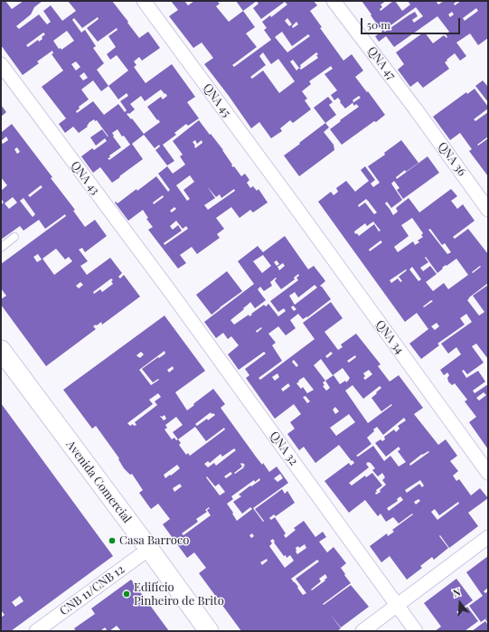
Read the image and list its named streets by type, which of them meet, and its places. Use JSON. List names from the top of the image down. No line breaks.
{"streets":{"main road":["Avenida Comercial"],"street":["QNA 47","QNA 45","QNA 36","QNA 43","QNA 34","QNA 32","CNB 11/CNB 12"]},"crossings":[["QNA 47","QNA 36"],["QNA 45","QNA 34"],["QNA 43","QNA 32"],["Avenida Comercial","CNB 11/CNB 12"]],"places":["Casa Barroco","Edifício Pinheiro de Brito"],"scale_bar":"50 m","north":"top"}
